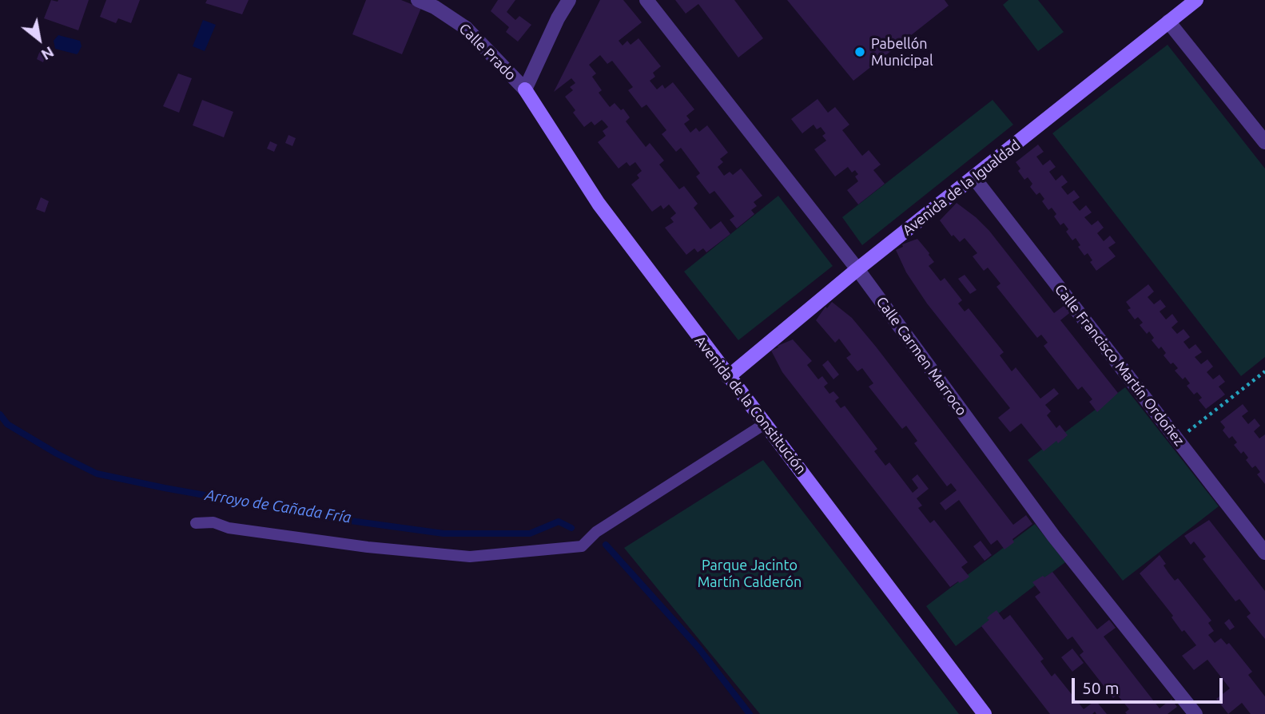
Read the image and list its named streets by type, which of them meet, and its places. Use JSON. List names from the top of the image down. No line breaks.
{"streets":{"street":["Calle Prado","Avenida de la Igualdad","Calle Carmen Marroco","Calle Francisco Martín Ordoñez","Avenida de la Constitución"]},"crossings":[["Calle Prado","Avenida de la Constitución"],["Avenida de la Igualdad","Calle Carmen Marroco"],["Avenida de la Igualdad","Calle Francisco Martín Ordoñez"],["Avenida de la Igualdad","Avenida de la Constitución"]],"water":["Arroyo de Cañada Fría"],"parks":["Parque Jacinto Martín Calderón"],"places":["Pabellón Municipal"],"scale_bar":"50 m","north":"bottom right"}
